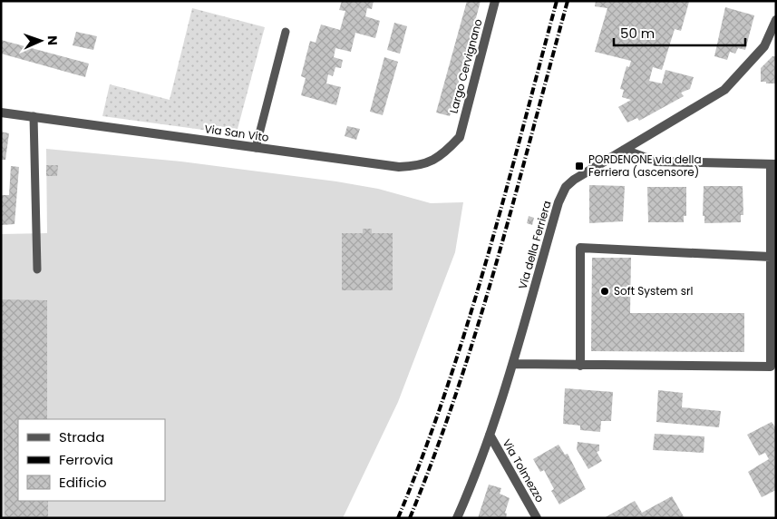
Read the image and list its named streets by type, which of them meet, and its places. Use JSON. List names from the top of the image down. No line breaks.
{"streets":{"street":["Largo Cervignano","Via San Vito","Via della Ferriera","Via Tolmezzo"]},"crossings":[["Largo Cervignano","Via San Vito"],["Via della Ferriera","Via Tolmezzo"]],"places":{"transit":["PORDENONE via della Ferriera (ascensore)"],"other":["Soft System srl"]},"legend":["Strada","Ferrovia","Edificio"],"scale_bar":"50 m","north":"right"}
